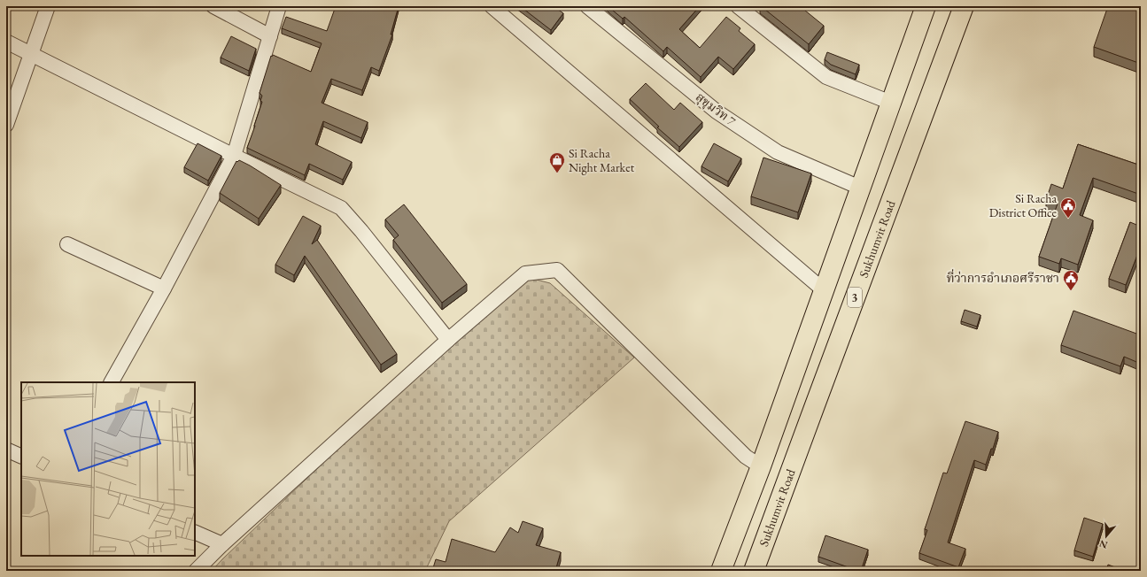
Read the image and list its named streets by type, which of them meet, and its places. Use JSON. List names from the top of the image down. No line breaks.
{"streets":{"highway":["Sukhumvit Road","3"],"street":["สุขุมวิท 7"]},"places":{"shop":["Si Racha Night Market"],"public building":["Si Racha District Office","ที่ว่าการอำเภอศรีราชา"]},"north":"bottom"}
